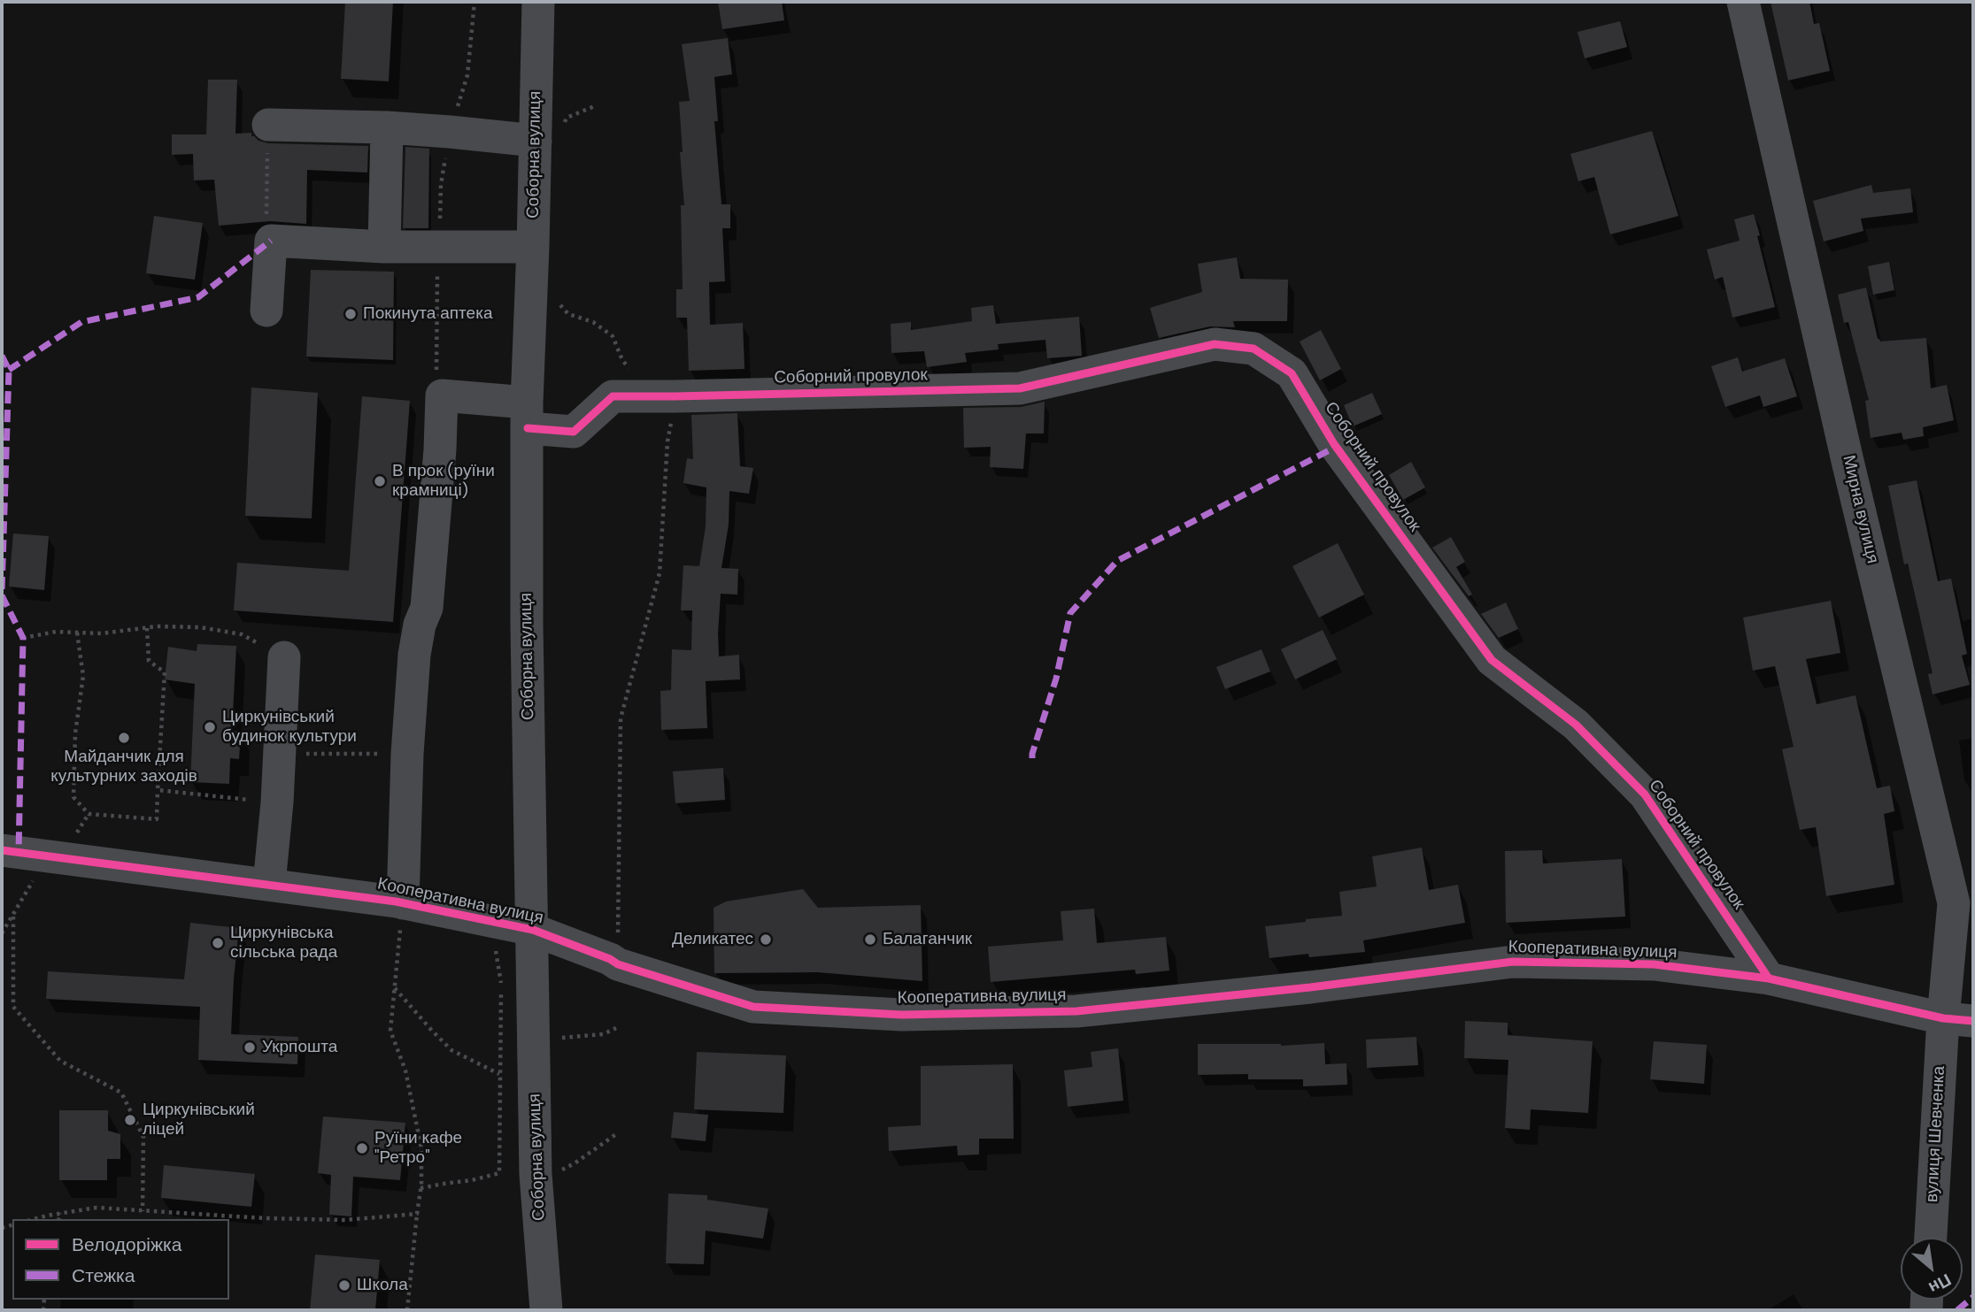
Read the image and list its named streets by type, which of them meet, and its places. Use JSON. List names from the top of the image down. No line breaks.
{"streets":{"street":["Соборна вулиця","Соборний провулок","Мирна вулиця","Кооперативна вулиця","вулиця Шевченка"]},"crossings":[["Соборна вулиця","Соборний провулок"],["Соборна вулиця","Кооперативна вулиця"],["Соборний провулок","Кооперативна вулиця"],["Мирна вулиця","Кооперативна вулиця"],["Мирна вулиця","вулиця Шевченка"],["Кооперативна вулиця","вулиця Шевченка"]],"places":["Покинута аптека","В прок (руїни крамниці)","Циркунівський будинок культури","Майданчик для культурних заходів","Деликатес","Балаганчик","Циркунівська сільська рада","Укрпошта","Циркунівський ліцей","Руїни кафе \"Ретро\"","Школа"],"legend":["Велодоріжка","Стежка"],"north":"bottom right"}
